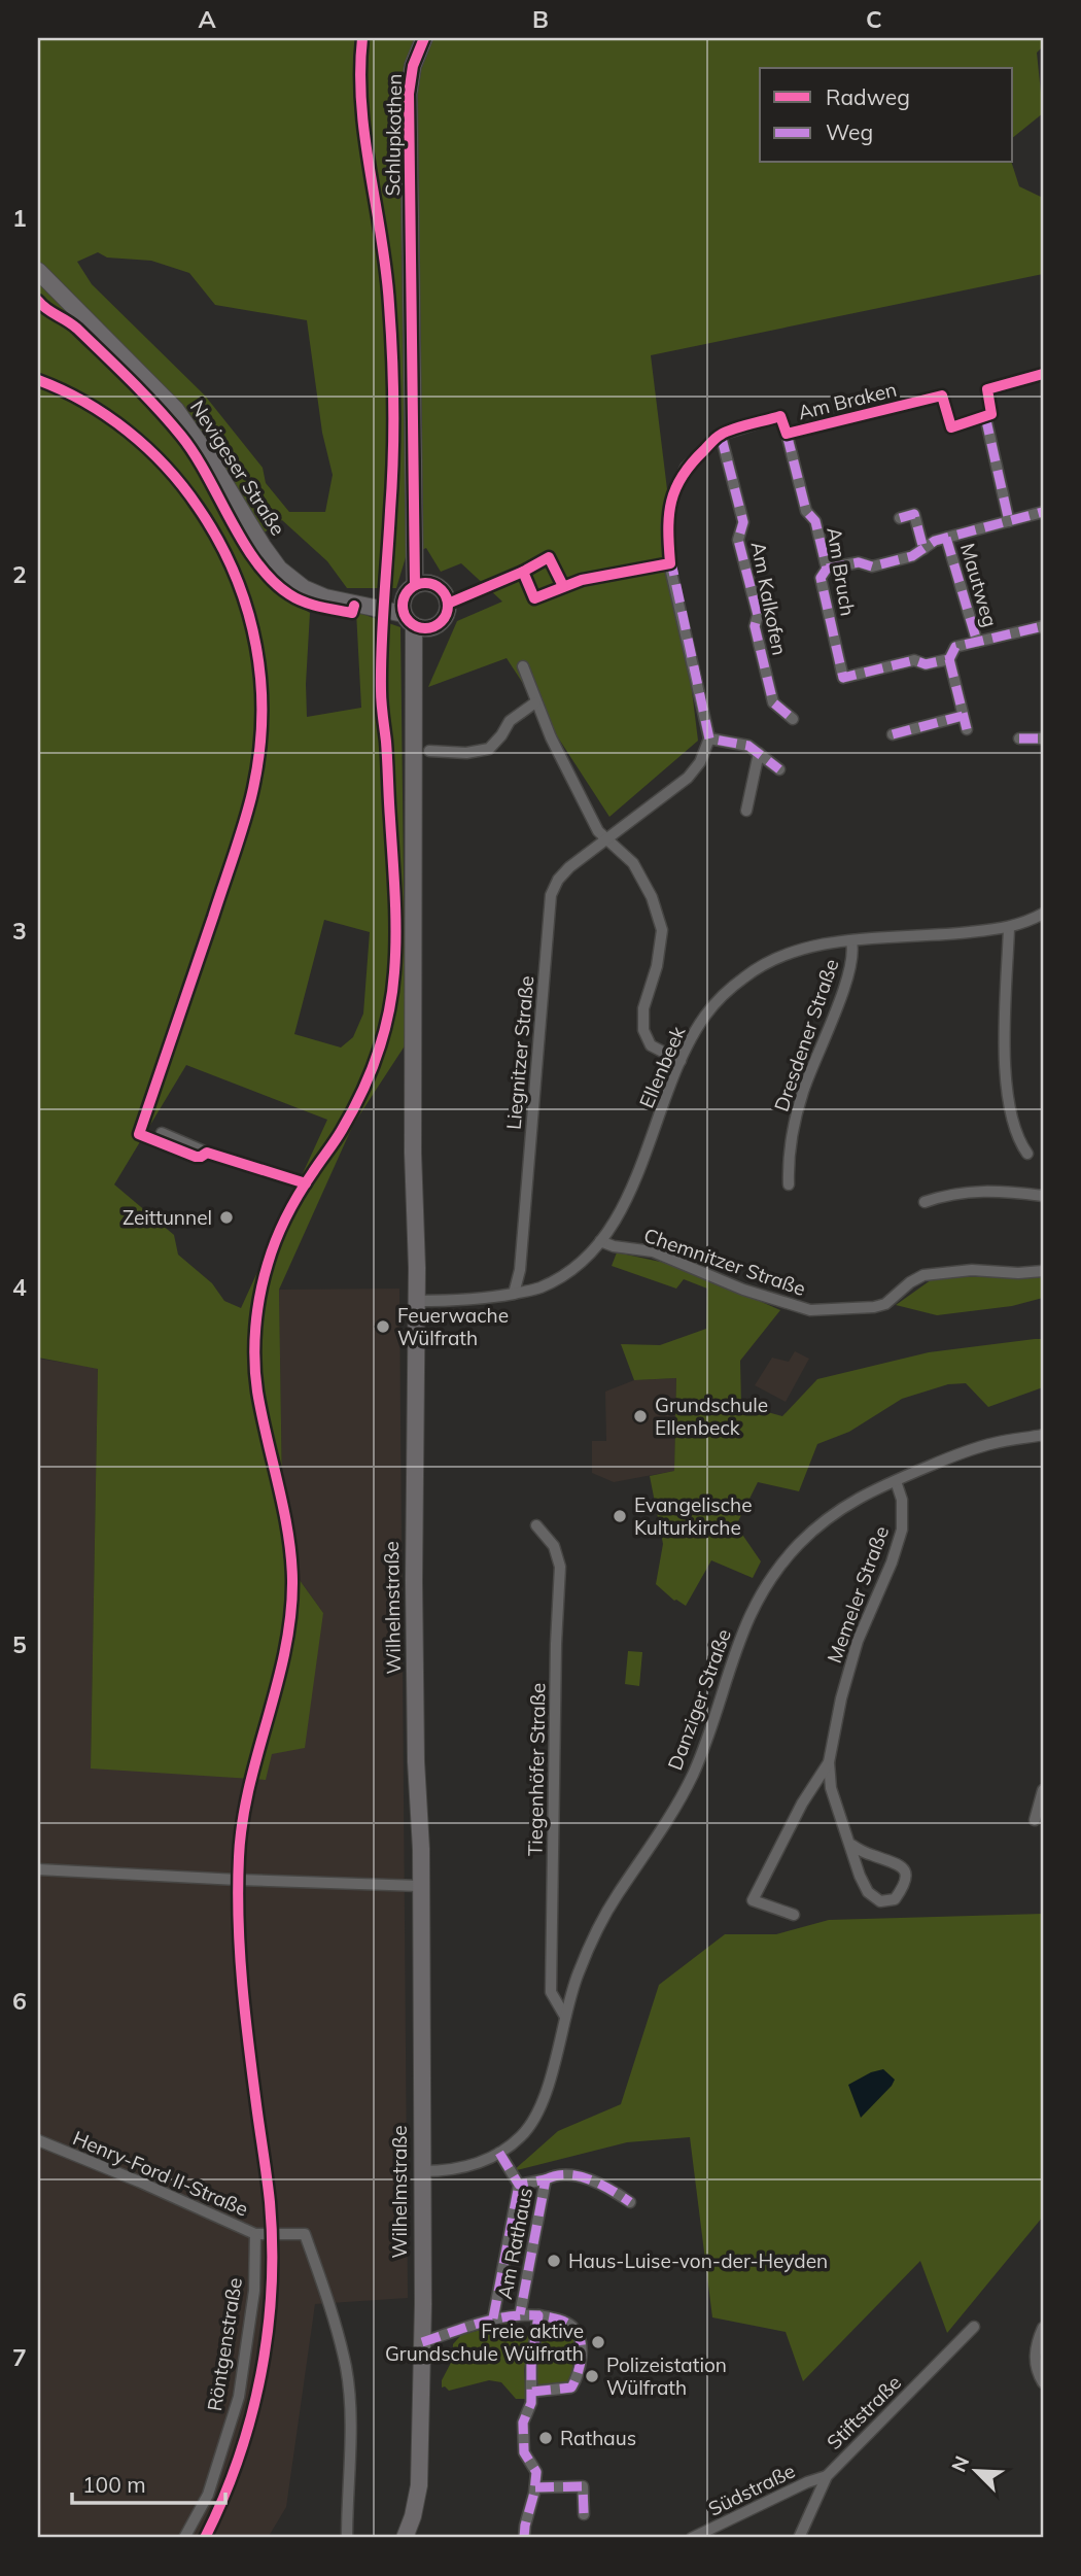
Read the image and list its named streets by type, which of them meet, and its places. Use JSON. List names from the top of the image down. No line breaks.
{"streets":{"main road":["Schlupkothen","Nevigeser Straße","Wilhelmstraße"],"street":["Am Braken","Am Bruch","Mautweg","Am Kalkofen","Dresdener Straße","Liegnitzer Straße","Ellenbeek","Chemnitzer Straße","Memeler Straße","Danziger Straße","Tiegenhöfer Straße","Henry-Ford II-Straße","Am Rathaus","Röntgenstraße","Stiftstraße","Südstraße"]},"crossings":[["Schlupkothen","Nevigeser Straße"],["Schlupkothen","Wilhelmstraße"],["Am Braken","Am Bruch"],["Am Braken","Am Kalkofen"],["Nevigeser Straße","Wilhelmstraße"],["Am Bruch","Mautweg"],["Dresdener Straße","Ellenbeek"],["Liegnitzer Straße","Ellenbeek"],["Ellenbeek","Chemnitzer Straße"],["Ellenbeek","Wilhelmstraße"],["Memeler Straße","Danziger Straße"],["Wilhelmstraße","Danziger Straße"],["Wilhelmstraße","Am Rathaus"],["Danziger Straße","Tiegenhöfer Straße"],["Danziger Straße","Am Rathaus"],["Henry-Ford II-Straße","Röntgenstraße"],["Stiftstraße","Südstraße"]],"places":["Zeittunnel","Feuerwache Wülfrath","Grundschule Ellenbeck","Evangelische Kulturkirche","Haus-Luise-von-der-Heyden","Freie aktive Grundschule Wülfrath","Polizeistation Wülfrath","Rathaus"],"legend":["Radweg","Weg"],"scale_bar":"100 m","north":"top left","grid":{"columns":["A","B","C"],"rows":["1","2","3","4","5","6","7"]}}
